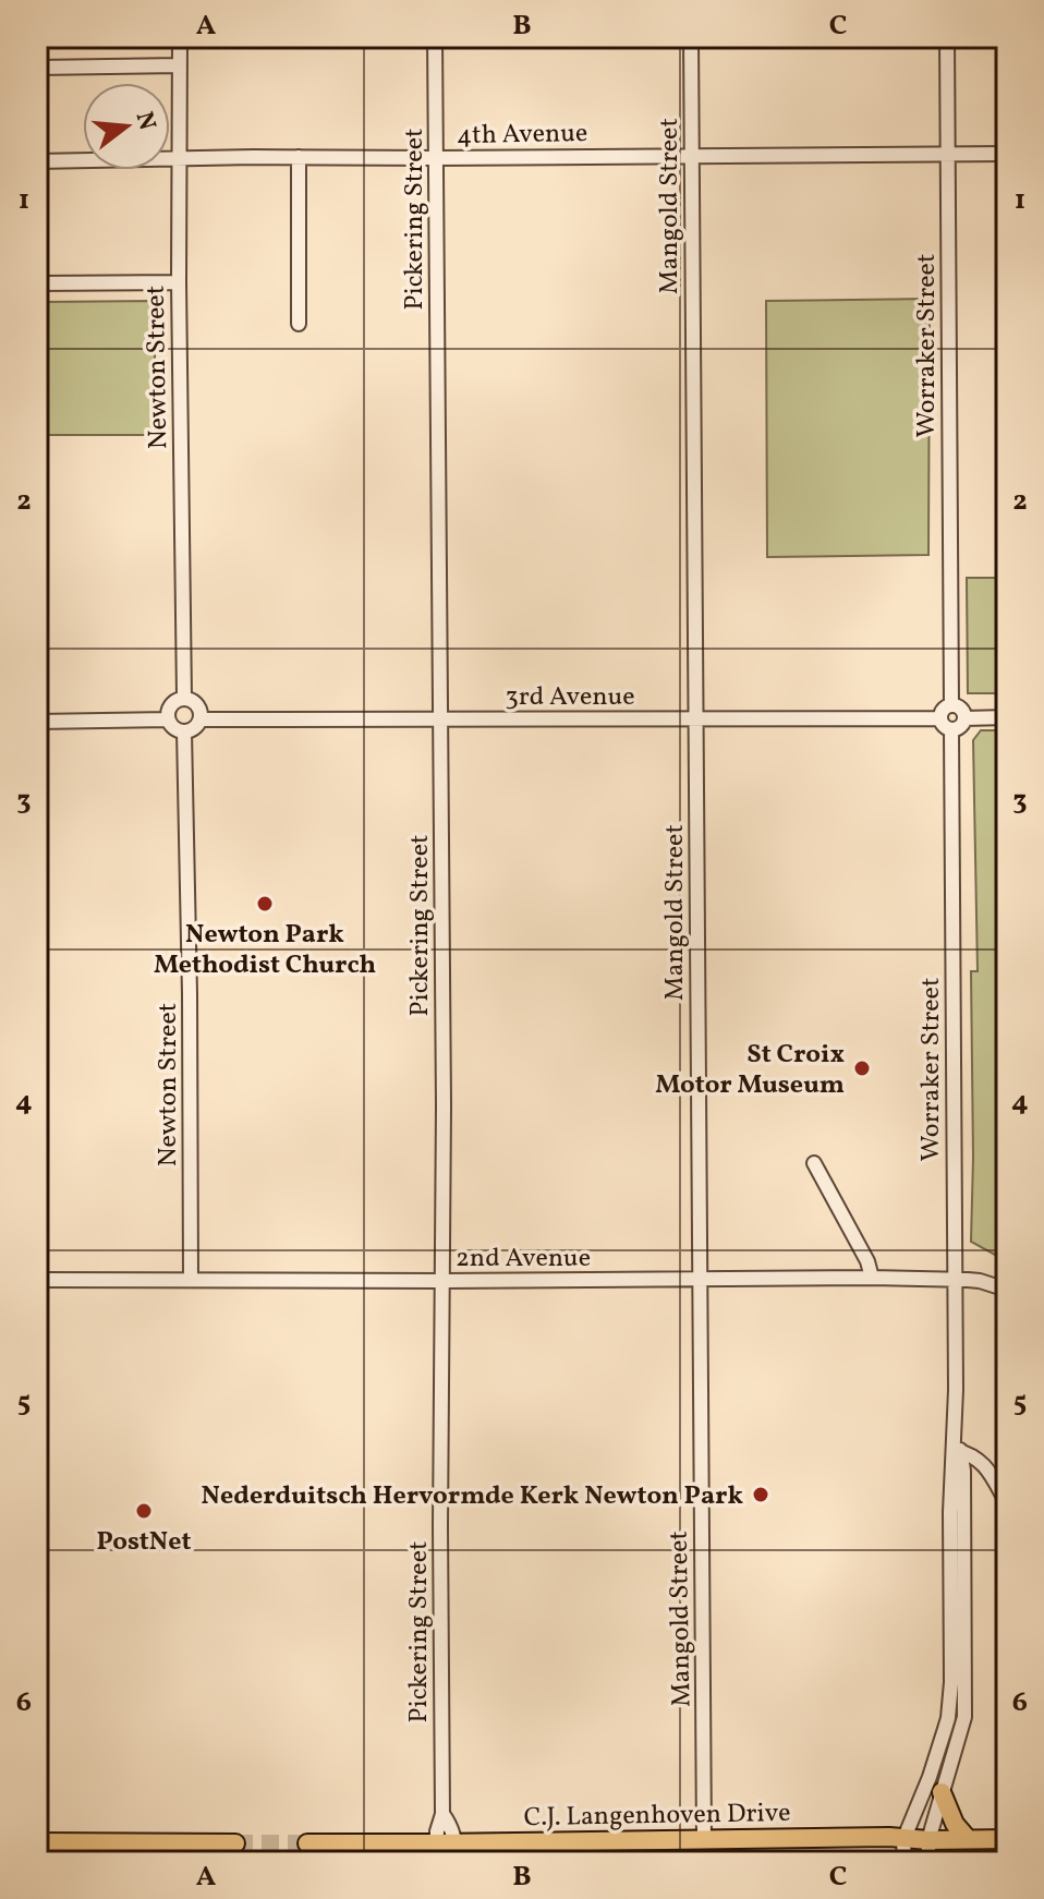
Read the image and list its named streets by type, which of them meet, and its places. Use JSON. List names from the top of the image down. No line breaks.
{"streets":{"main road":["C.J. Langenhoven Drive"],"street":["4th Avenue","Mangold Street","Pickering Street","Worraker Street","Newton Street","3rd Avenue","2nd Avenue"]},"crossings":[["4th Avenue","Mangold Street"],["4th Avenue","Pickering Street"],["4th Avenue","Worraker Street"],["4th Avenue","Newton Street"],["Mangold Street","3rd Avenue"],["Mangold Street","2nd Avenue"],["Mangold Street","C.J. Langenhoven Drive"],["Pickering Street","3rd Avenue"],["Pickering Street","2nd Avenue"],["Pickering Street","C.J. Langenhoven Drive"],["Worraker Street","3rd Avenue"],["Worraker Street","2nd Avenue"],["Worraker Street","C.J. Langenhoven Drive"],["Newton Street","3rd Avenue"],["Newton Street","2nd Avenue"]],"places":["Newton Park Methodist Church","St Croix Motor Museum","Nederduitsch Hervormde Kerk Newton Park","PostNet"],"north":"right","grid":{"columns":["A","B","C"],"rows":["1","2","3","4","5","6"]}}
